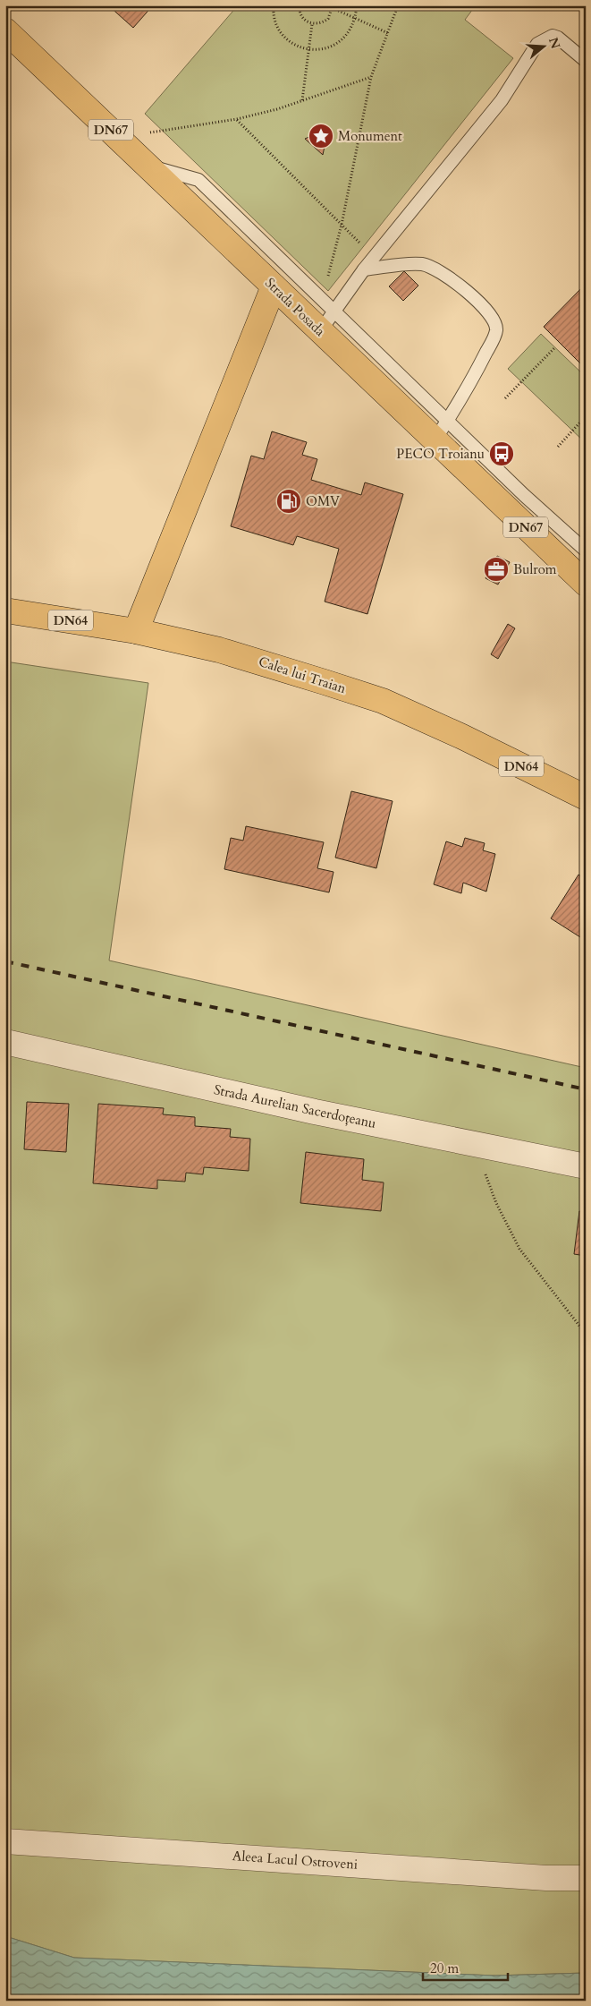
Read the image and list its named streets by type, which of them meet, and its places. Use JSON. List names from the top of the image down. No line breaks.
{"streets":{"main road":["DN67","Strada Posada","DN64","Calea lui Traian"],"street":["Strada Aurelian Sacerdoțeanu","Aleea Lacul Ostroveni"]},"places":{"place":["Monument"],"bus stop":["PECO Troianu"],"fuel station":["OMV"],"office":["Bulrom"]},"scale_bar":"20 m","north":"right"}
